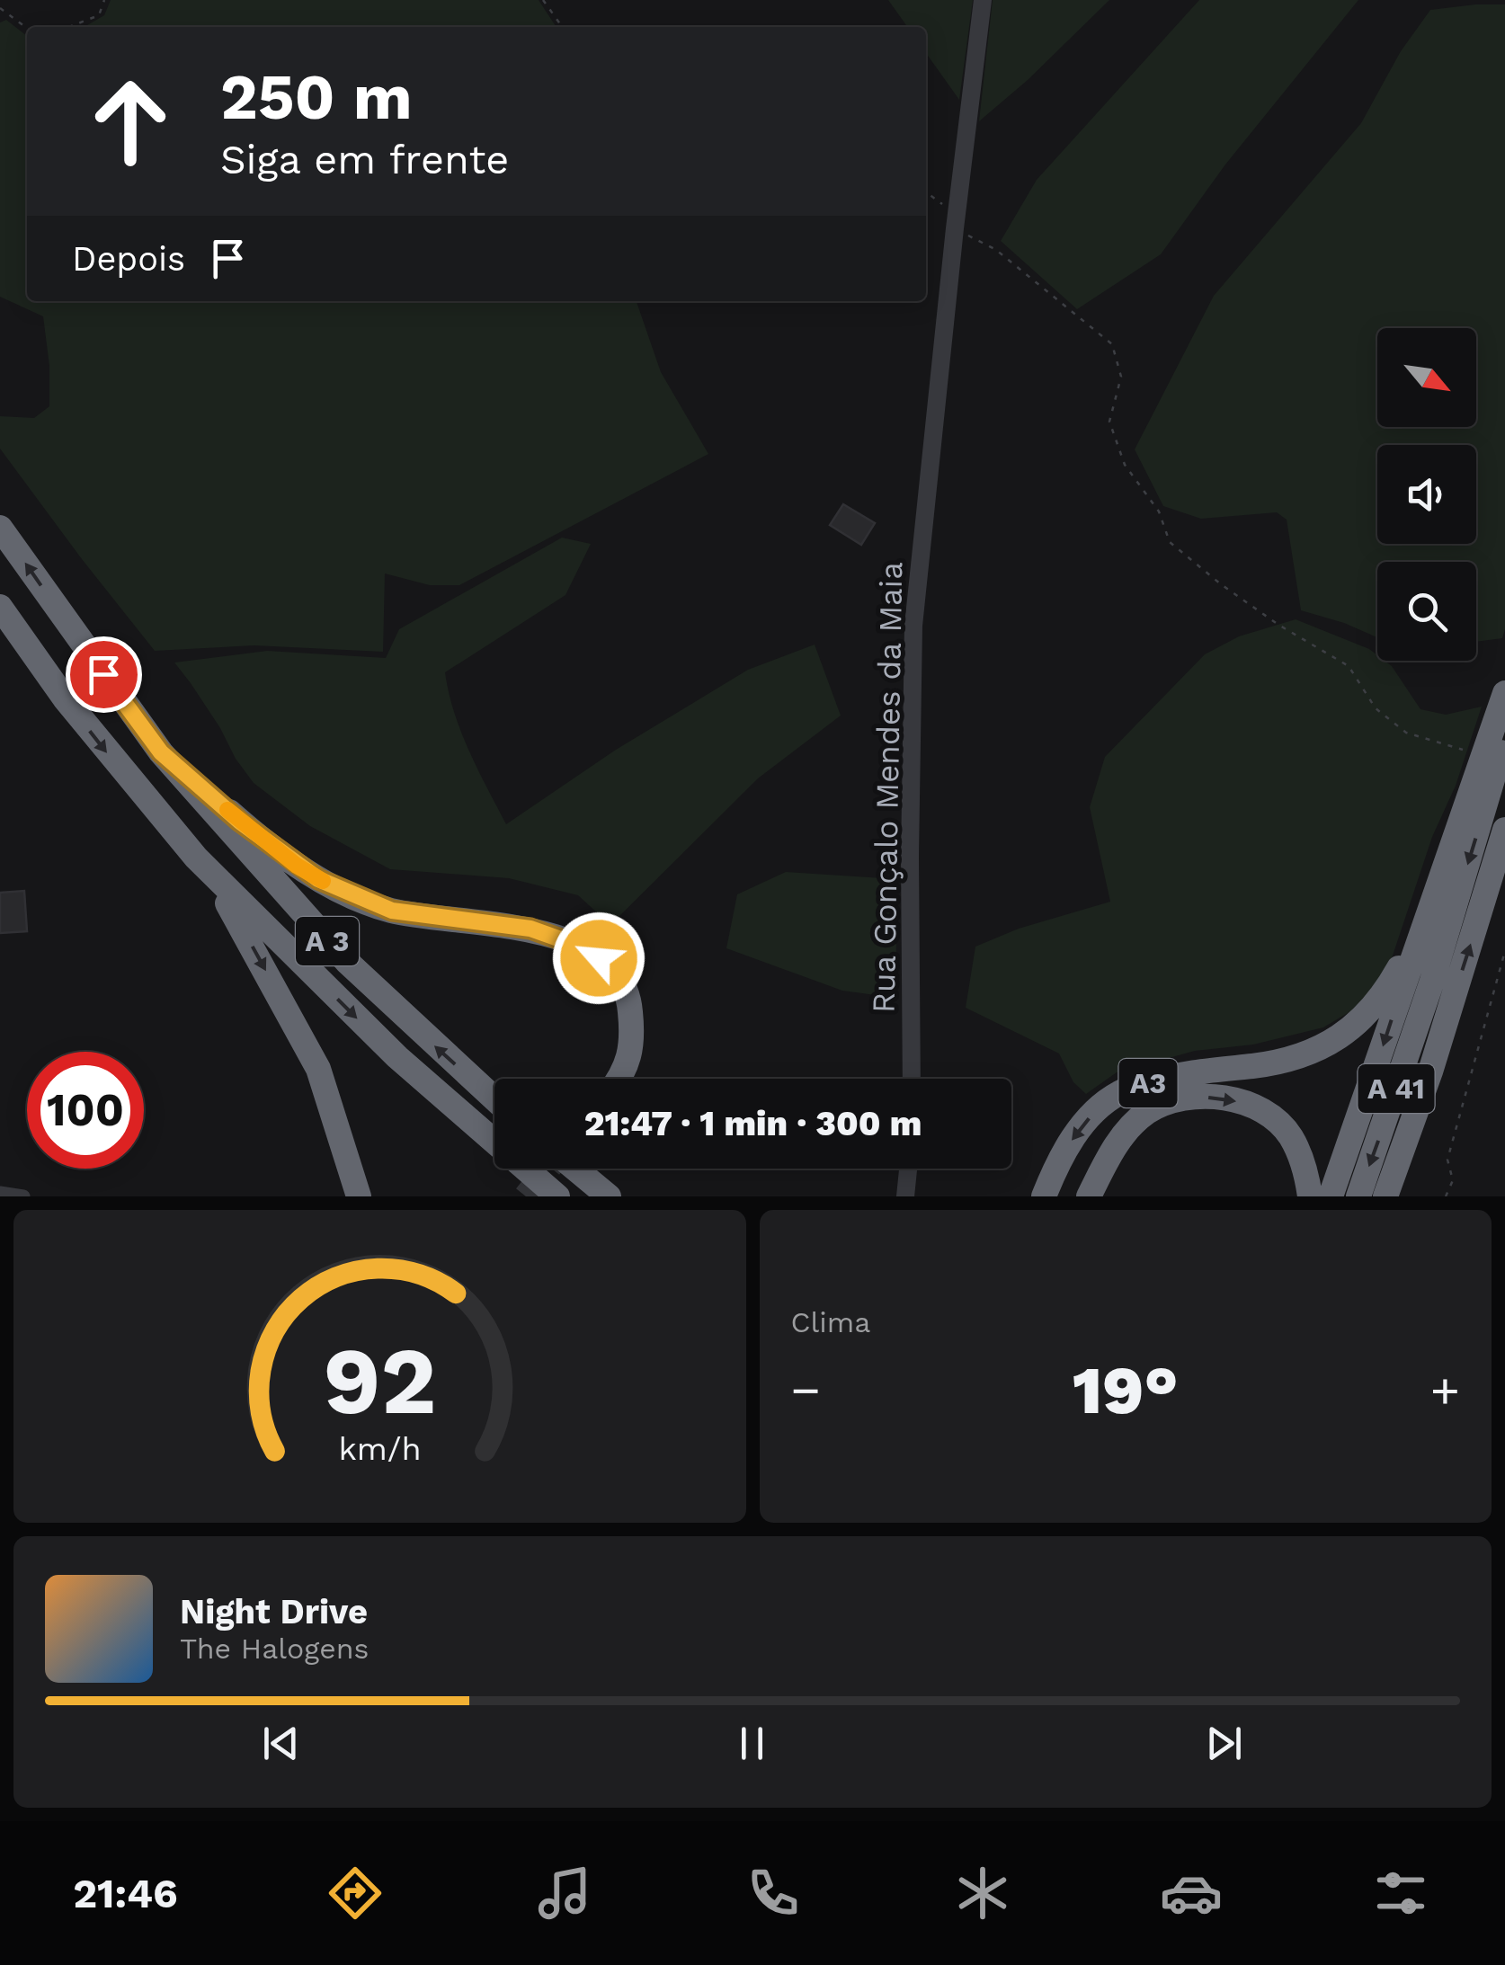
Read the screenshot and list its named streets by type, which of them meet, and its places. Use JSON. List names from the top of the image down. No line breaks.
{"streets":{"highway":["A 3","A3","A 41"],"street":["Rua Gonçalo Mendes da Maia"]},"north":"bottom right","page":{"turn":["250 m","Siga em frente"],"then":"Depois","limit":"100","trip":"21:47 · 1 min · 300 m","tile":"Clima","heat":["−","19°","+"],"song":["Night Drive","The Halogens"],"tabs":"21:46","gauge":["92","km/h"]}}
